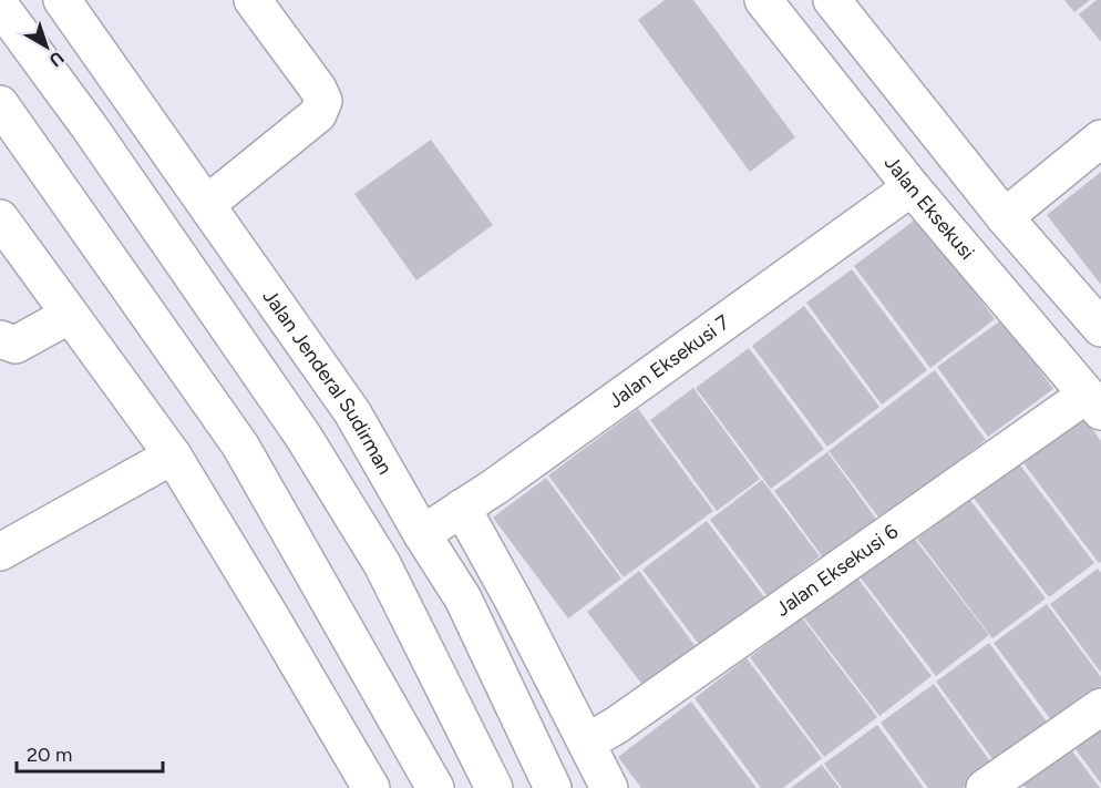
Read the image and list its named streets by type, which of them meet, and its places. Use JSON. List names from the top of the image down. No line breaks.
{"streets":{"street":["Jalan Eksekusi","Jalan Eksekusi 7","Jalan Jenderal Sudirman","Jalan Eksekusi 6"]},"crossings":[["Jalan Eksekusi","Jalan Eksekusi 7"],["Jalan Eksekusi","Jalan Eksekusi 6"],["Jalan Eksekusi 7","Jalan Jenderal Sudirman"]],"scale_bar":"20 m","north":"bottom right"}
